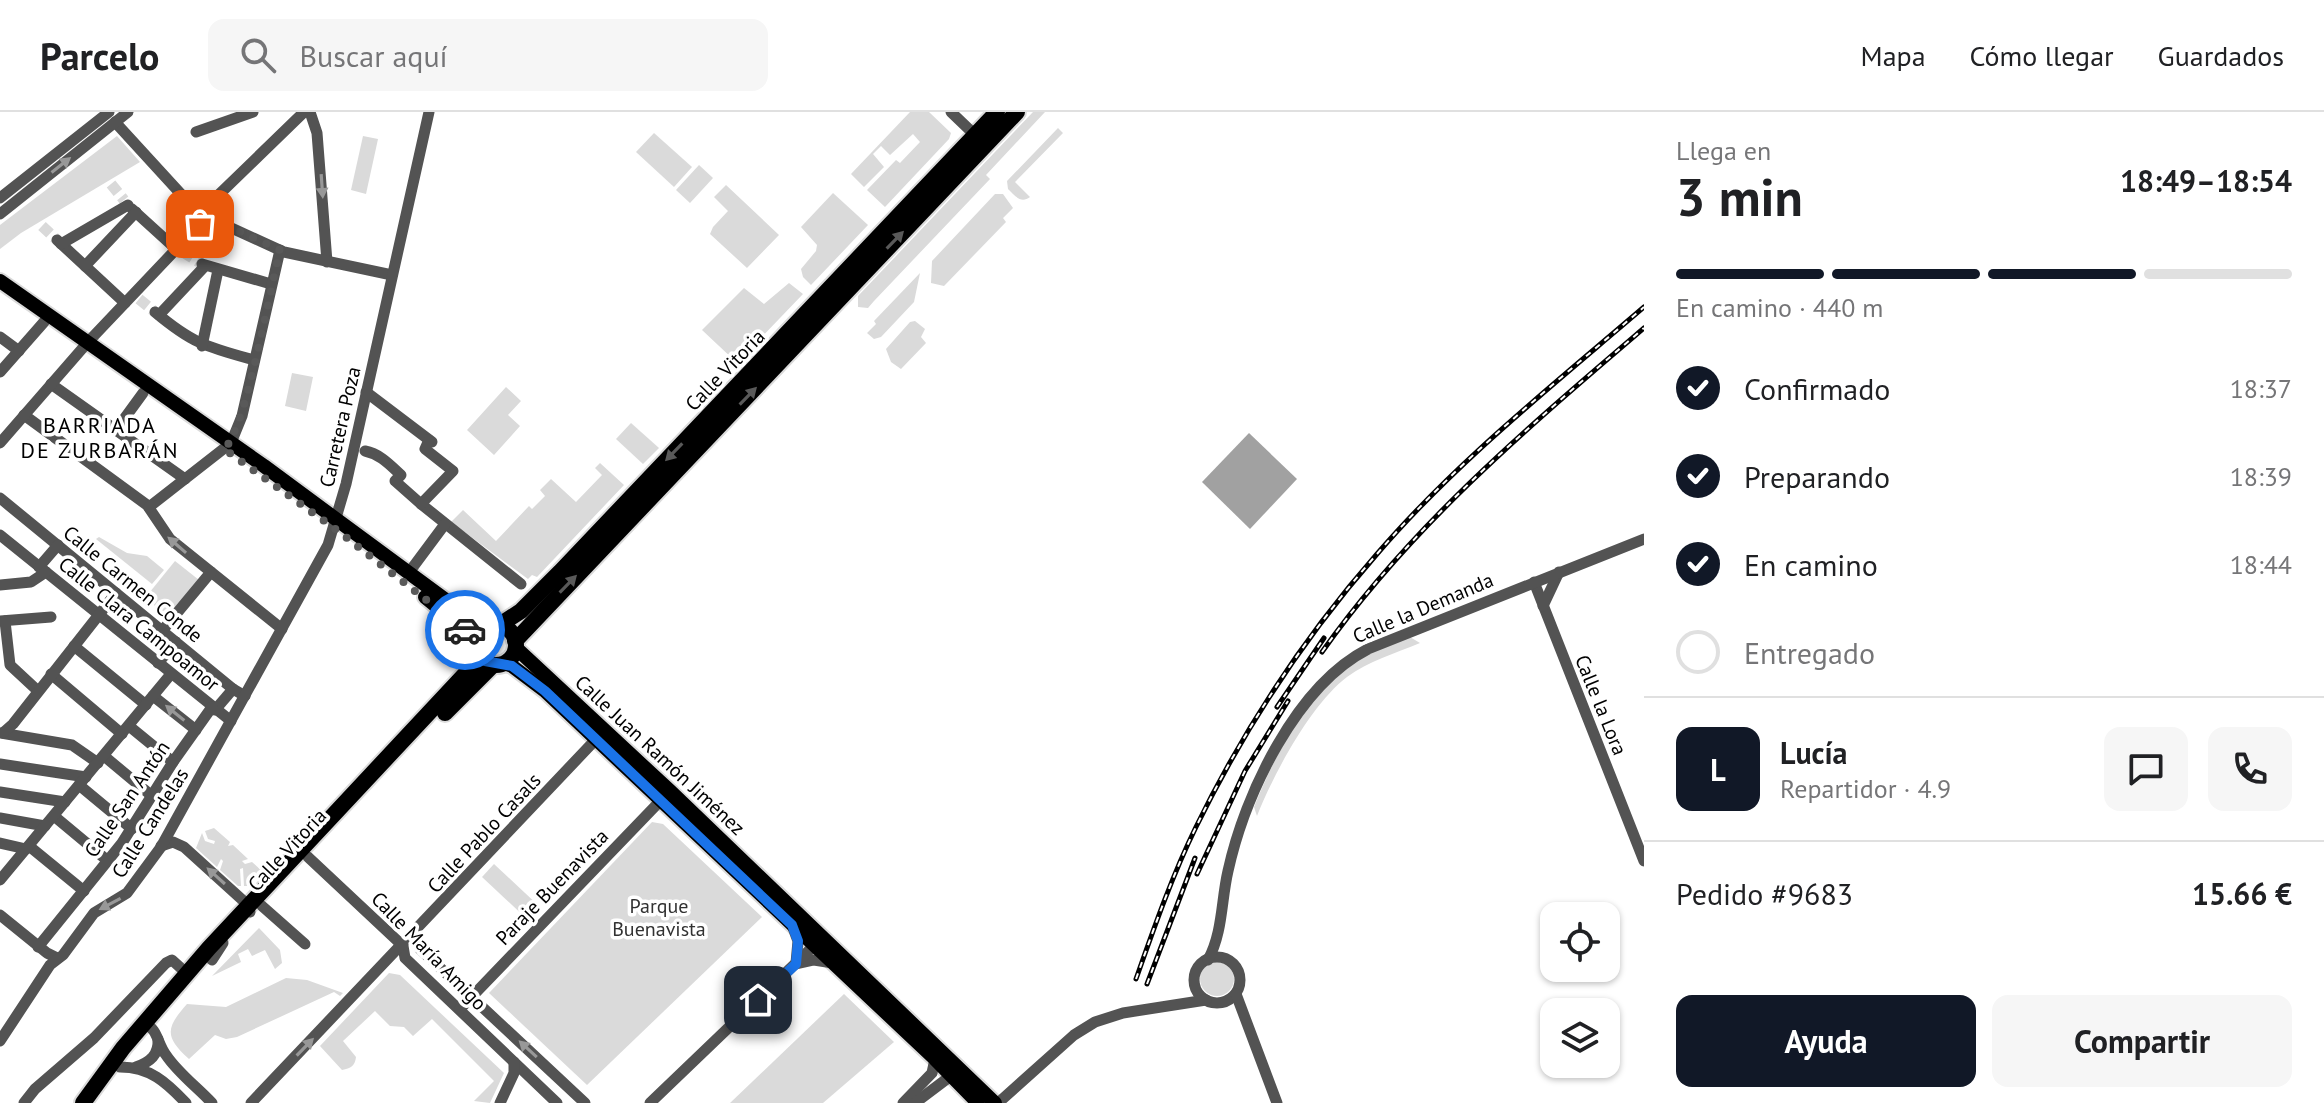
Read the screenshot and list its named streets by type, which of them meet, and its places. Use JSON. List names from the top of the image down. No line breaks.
{"streets":{"highway":["Calle Vitoria"],"main road":["Calle Juan Ramón Jiménez"],"street":["Carretera Poza","Calle Carmen Conde","Calle la Demanda","Calle Clara Campoamor","Calle la Lora","Calle San Antón","Calle Candelas","Calle Pablo Casals","Paraje Buenavista","Calle María Amigo"]},"crossings":[["Calle Vitoria","Calle Juan Ramón Jiménez"],["Calle Vitoria","Calle María Amigo"],["Carretera Poza","Calle Carmen Conde"],["Carretera Poza","Calle Clara Campoamor"],["Carretera Poza","Calle Juan Ramón Jiménez"],["Carretera Poza","Calle Candelas"],["Calle Carmen Conde","Calle Clara Campoamor"],["Calle la Demanda","Calle la Lora"],["Calle Clara Campoamor","Calle San Antón"],["Calle Clara Campoamor","Calle Candelas"],["Calle Juan Ramón Jiménez","Calle Pablo Casals"],["Calle Juan Ramón Jiménez","Paraje Buenavista"],["Calle Pablo Casals","Calle María Amigo"],["Paraje Buenavista","Calle María Amigo"]],"one_way":["Calle Pablo Casals"],"districts":["BARRIADA DE ZURBARÁN"],"parks":["Parque Buenavista"],"page":{"header":"Parcelo","search":"Buscar aquí","nav":["Mapa","Cómo llegar","Guardados"],"heading":["3 min","Llega en","18:49–18:54"],"panel":["Lucía","Repartidor · 4.9","Pedido #9683","15.66 €"],"bar":"En camino · 440 m","list":[["Confirmado","18:37"],["Preparando","18:39"],["En camino","18:44"],"Entregado"],"round":"L","buttons":["Ayuda","Compartir"]}}
